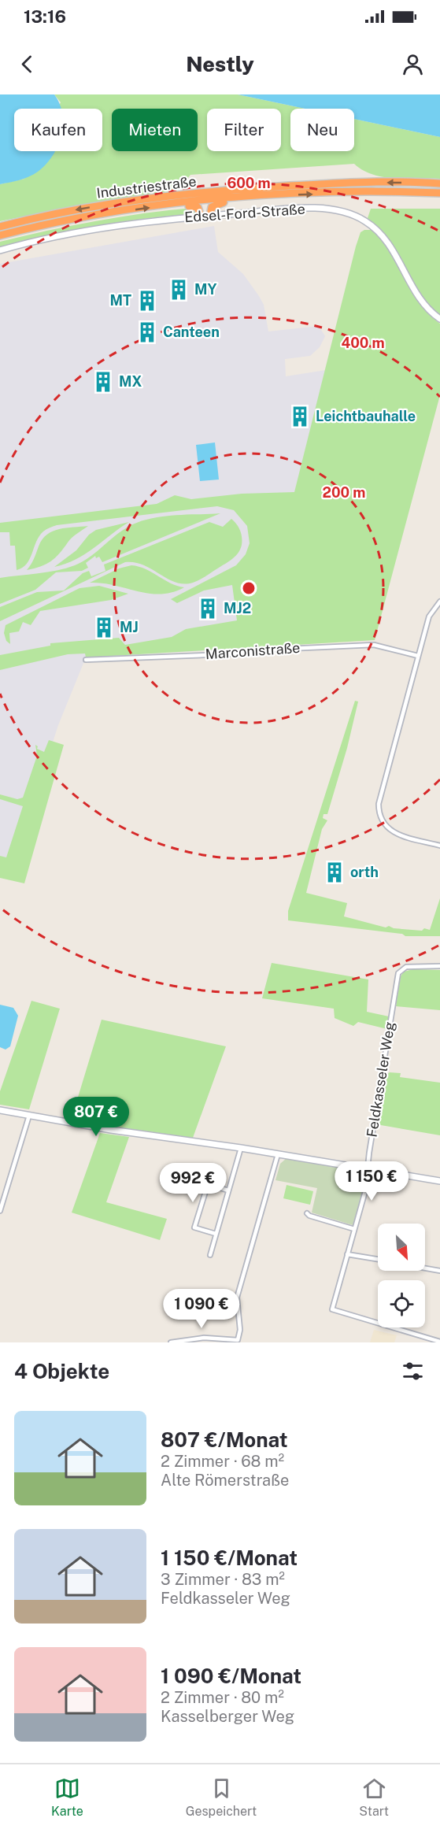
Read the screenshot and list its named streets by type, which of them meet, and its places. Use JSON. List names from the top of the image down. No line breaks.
{"streets":{"highway":["Industriestraße"],"street":["Edsel-Ford-Straße","Marconistraße","Feldkasseler Weg"]},"places":{"building":["MY","MT","Canteen","MX","Leichtbauhalle","MJ2","MJ","orth"]},"north":"bottom right","page":{"status":"13:16","header":"Nestly","chip":["Kaufen","Mieten","Filter","Neu"],"price":["807 €","1 150 €","992 €","1 090 €"],"heading":"4 Objekte","list":[{"name":"807 €/Monat","note":"2 Zimmer · 68 m² · Alte Römerstraße"},{"name":"1 150 €/Monat","note":"3 Zimmer · 83 m² · Feldkasseler Weg"},{"name":"1 090 €/Monat","note":"2 Zimmer · 80 m² · Kasselberger Weg"}],"tabs":["Karte","Gespeichert","Start"]},"rings":["600 m","400 m","200 m"]}
